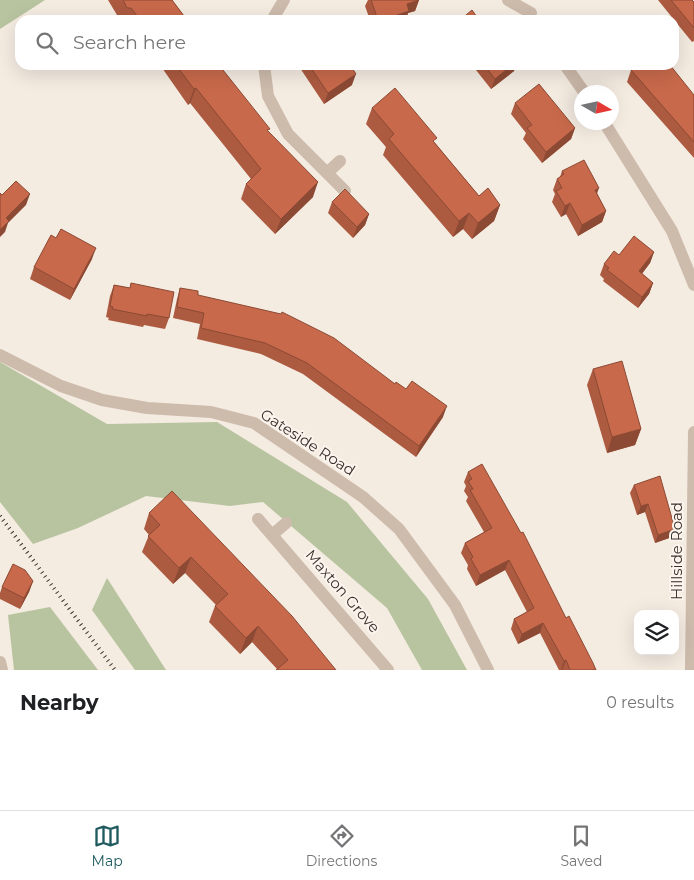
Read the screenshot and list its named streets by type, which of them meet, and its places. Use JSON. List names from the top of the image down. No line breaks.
{"streets":{"street":["Gateside Road","Hillside Road","Maxton Grove"]},"north":"right","page":{"search":"Search here","heading":["Nearby","0 results"],"nav":["Map","Directions","Saved"]}}
